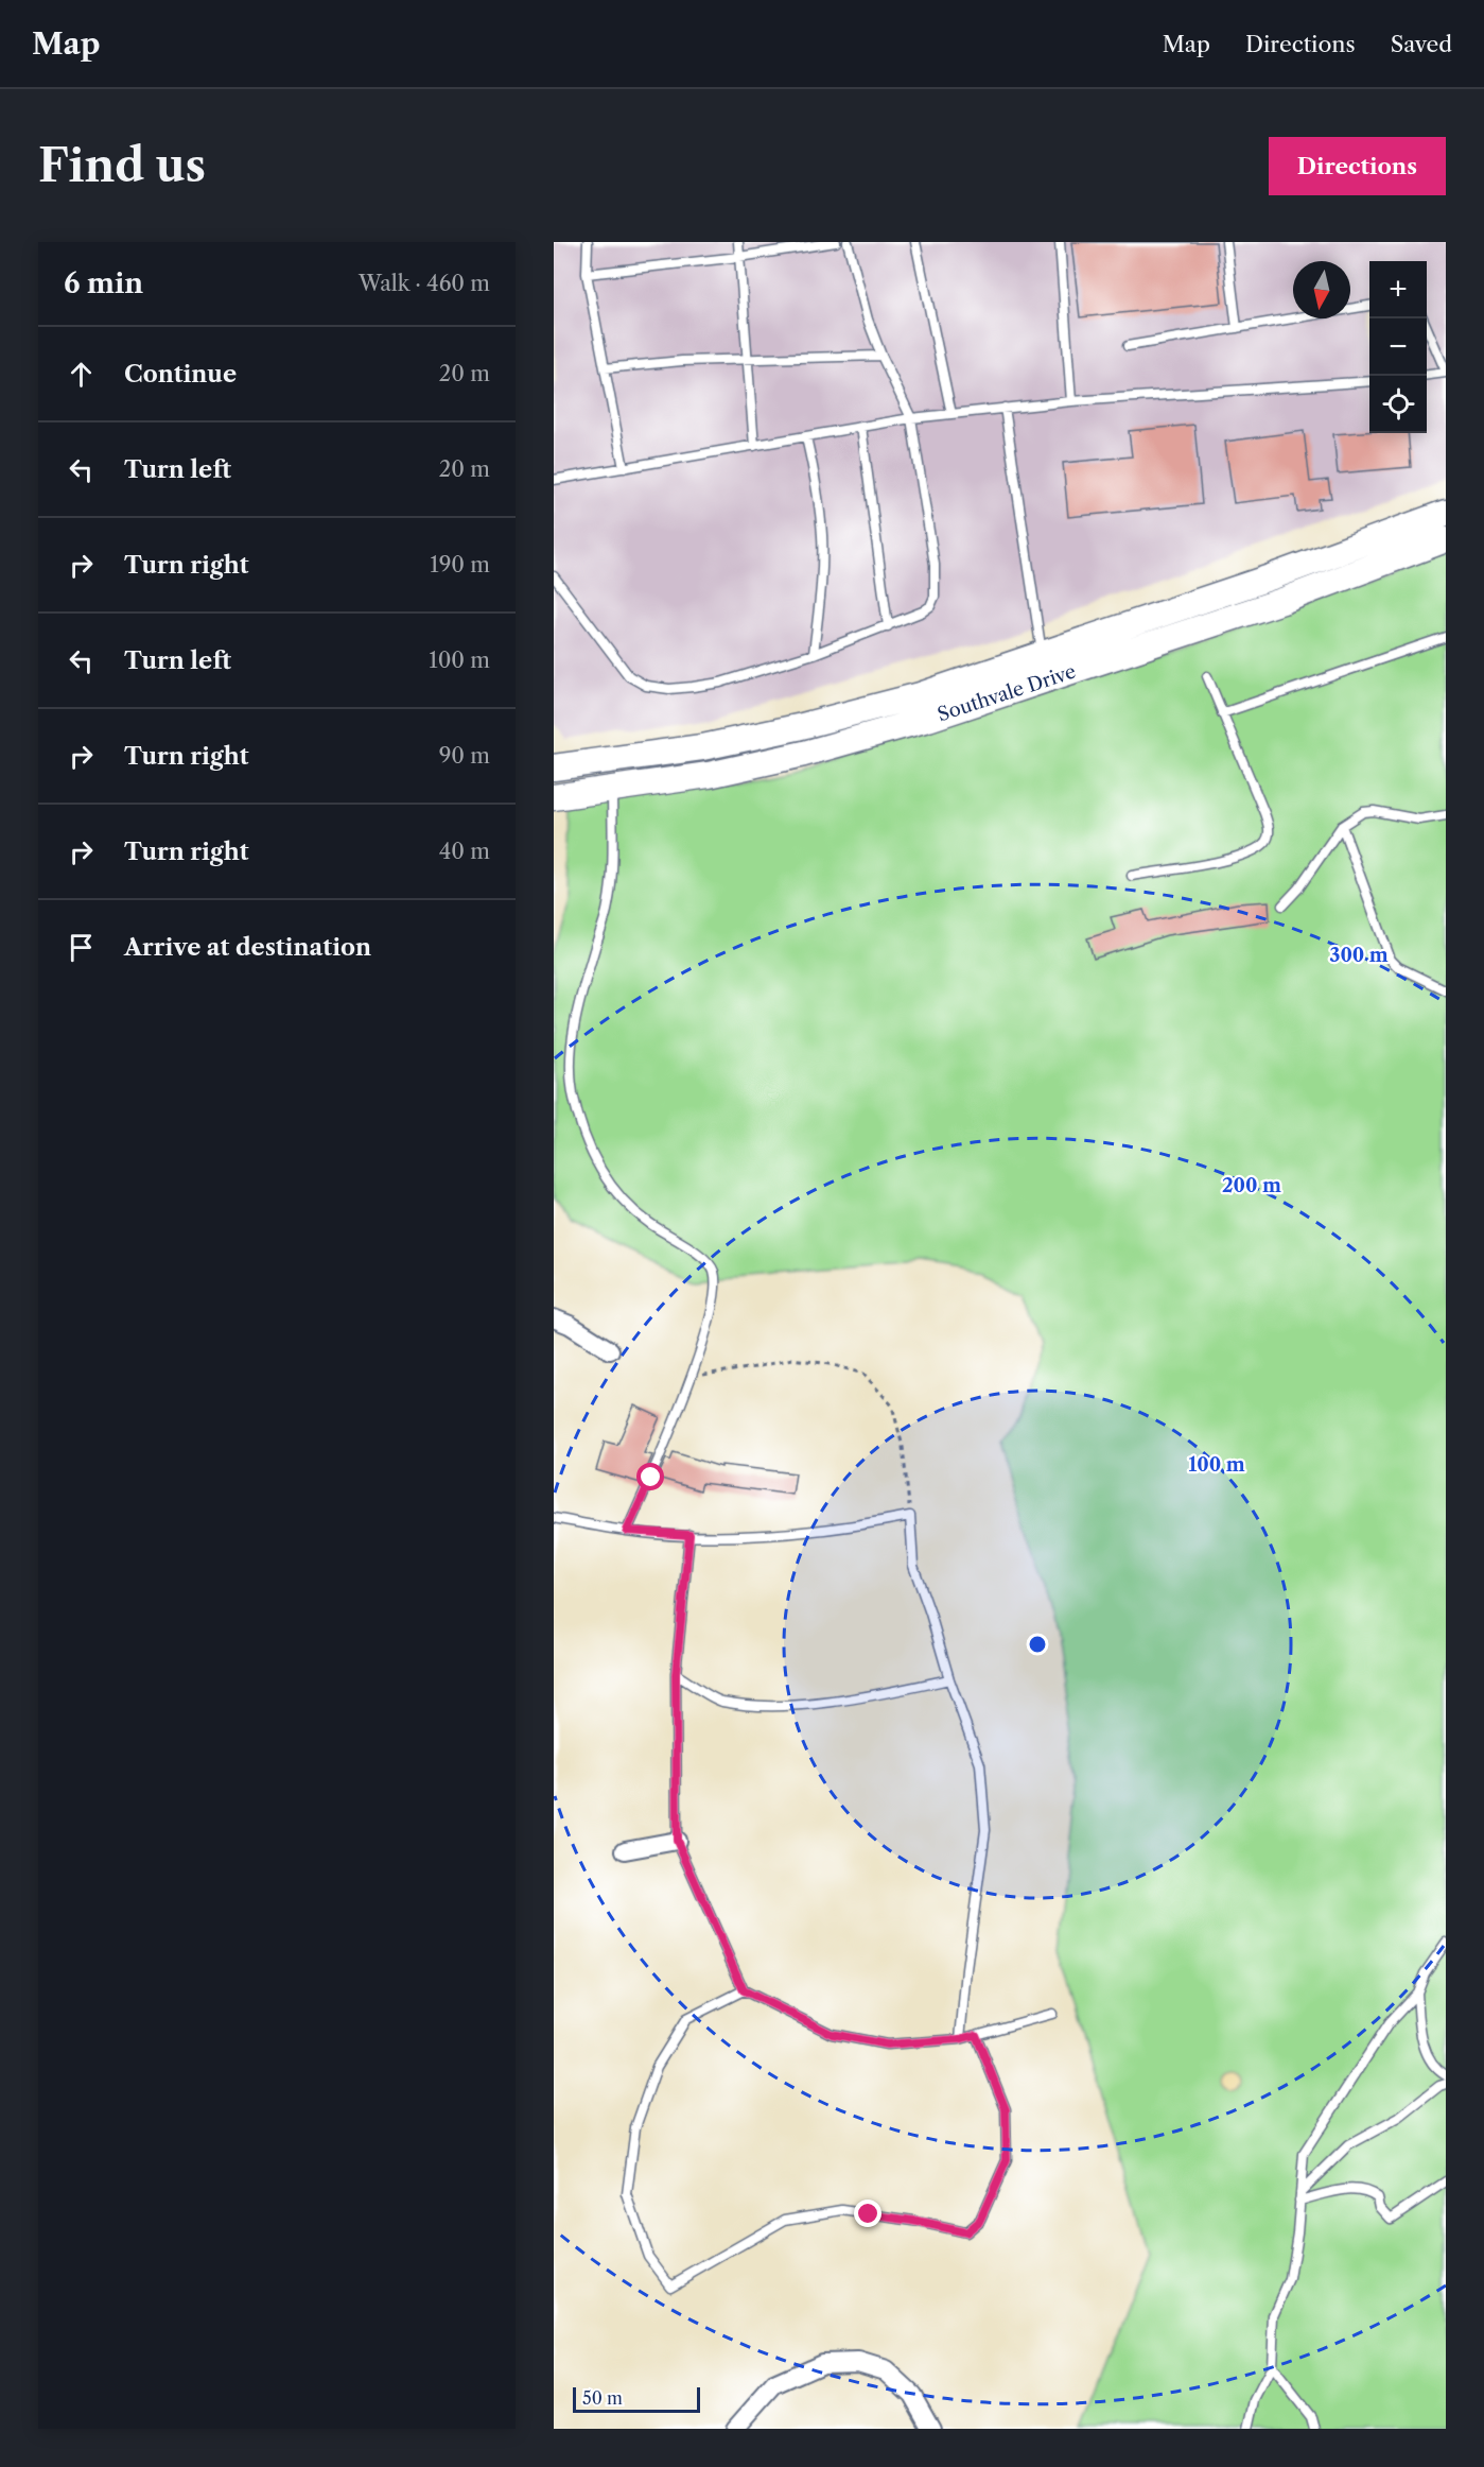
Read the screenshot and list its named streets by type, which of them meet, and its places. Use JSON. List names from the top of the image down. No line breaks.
{"streets":{"street":["Southvale Drive"]},"scale_bar":"50 m","north":"bottom","page":{"header":"Map","nav":["Map","Directions","Saved"],"buttons":"Directions","title":"Find us","heading":["6 min","Walk · 460 m"],"map_buttons":["+","−"],"list":[["Continue","20 m"],["Turn left","20 m"],["Turn right","190 m"],["Turn left","100 m"],["Turn right","90 m"],["Turn right","40 m"],"Arrive at destination"],"scale":"50 m"},"rings":["300 m","200 m","100 m"]}
